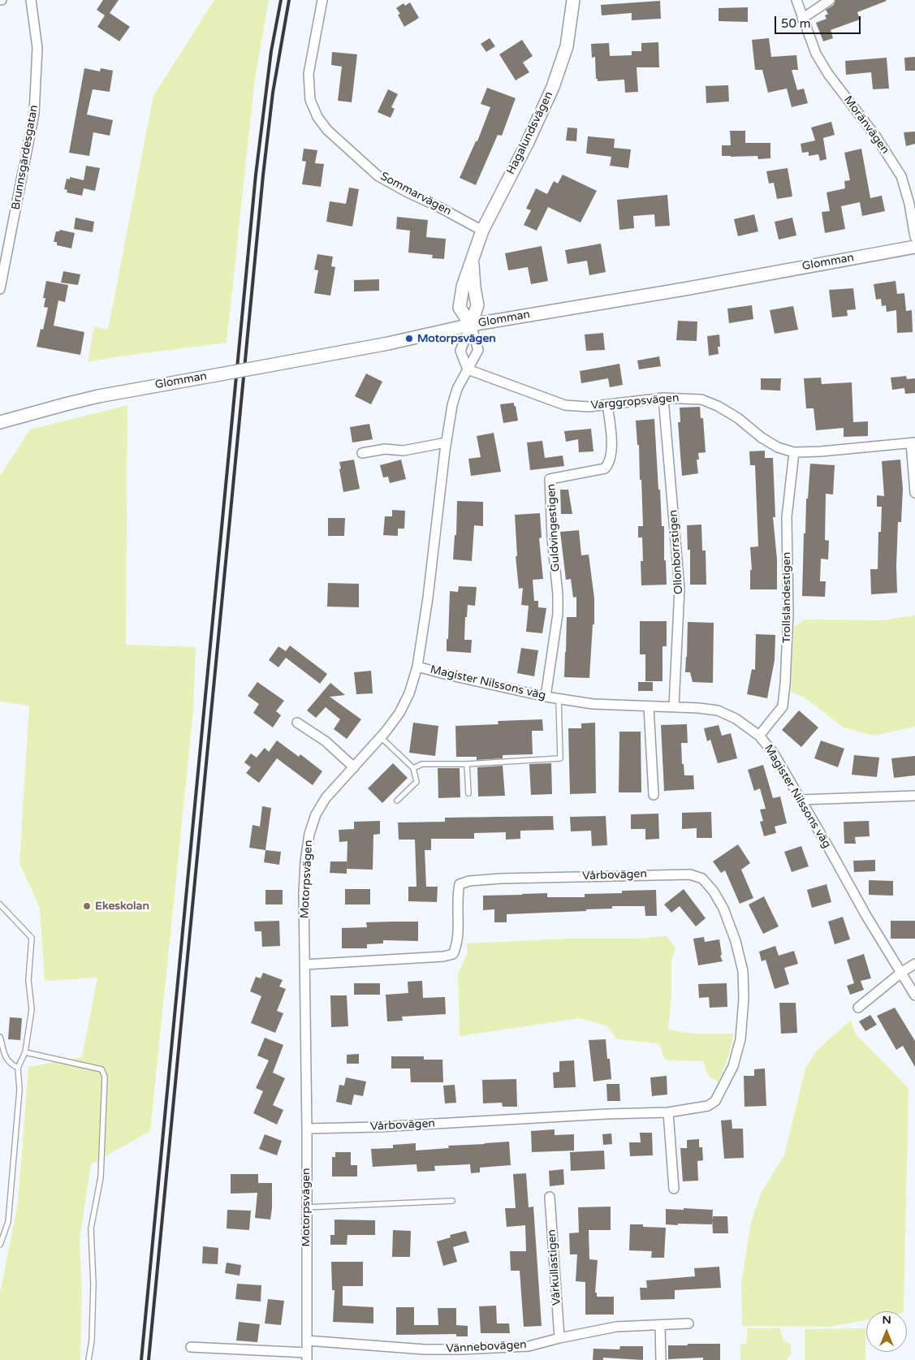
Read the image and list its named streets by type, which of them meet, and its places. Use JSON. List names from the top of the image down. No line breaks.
{"streets":{"street":["Moränvägen","Hagalundsvägen","Brunnsgärdesgatan","Sommarvägen","Glomman","Varggropsvägen","Guldvingestigen","Ollonborrstigen","Trollsländestigen","Magister Nilssons väg","Vårbovägen","Motorpsvägen","Vårkullastigen","Vännebovägen"]},"crossings":[["Hagalundsvägen","Sommarvägen"],["Hagalundsvägen","Glomman"],["Hagalundsvägen","Motorpsvägen"],["Glomman","Motorpsvägen"],["Varggropsvägen","Guldvingestigen"],["Varggropsvägen","Ollonborrstigen"],["Varggropsvägen","Trollsländestigen"],["Varggropsvägen","Motorpsvägen"],["Guldvingestigen","Magister Nilssons väg"],["Ollonborrstigen","Magister Nilssons väg"],["Trollsländestigen","Magister Nilssons väg"],["Magister Nilssons väg","Motorpsvägen"],["Vårbovägen","Motorpsvägen"],["Motorpsvägen","Vännebovägen"],["Vårkullastigen","Vännebovägen"]],"places":["Motorpsvägen","Ekeskolan"],"scale_bar":"50 m","north":"top"}
